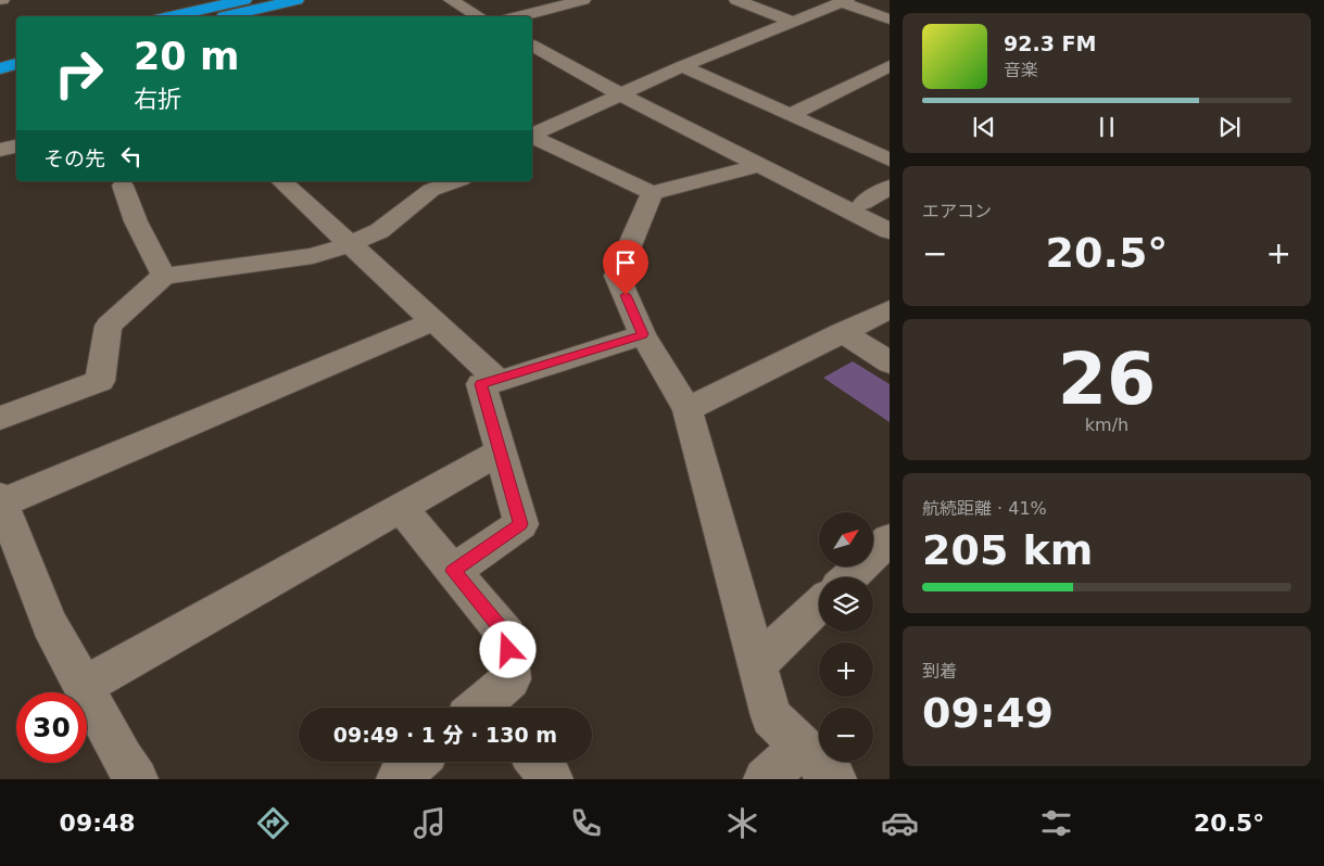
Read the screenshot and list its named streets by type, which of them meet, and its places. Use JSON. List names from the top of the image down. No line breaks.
{"north":"top right","page":{"turn":["20 m","右折"],"song":["92.3 FM","音楽"],"then":"その先","tile":["エアコン",["26","km/h"],["航続距離 · 41%","205 km"],["到着","09:49"]],"heat":["−","20.5°","+"],"map_buttons":["+","−"],"limit":"30","trip":"09:49 · 1 分 · 130 m","tabs":["09:48","20.5°"]}}
